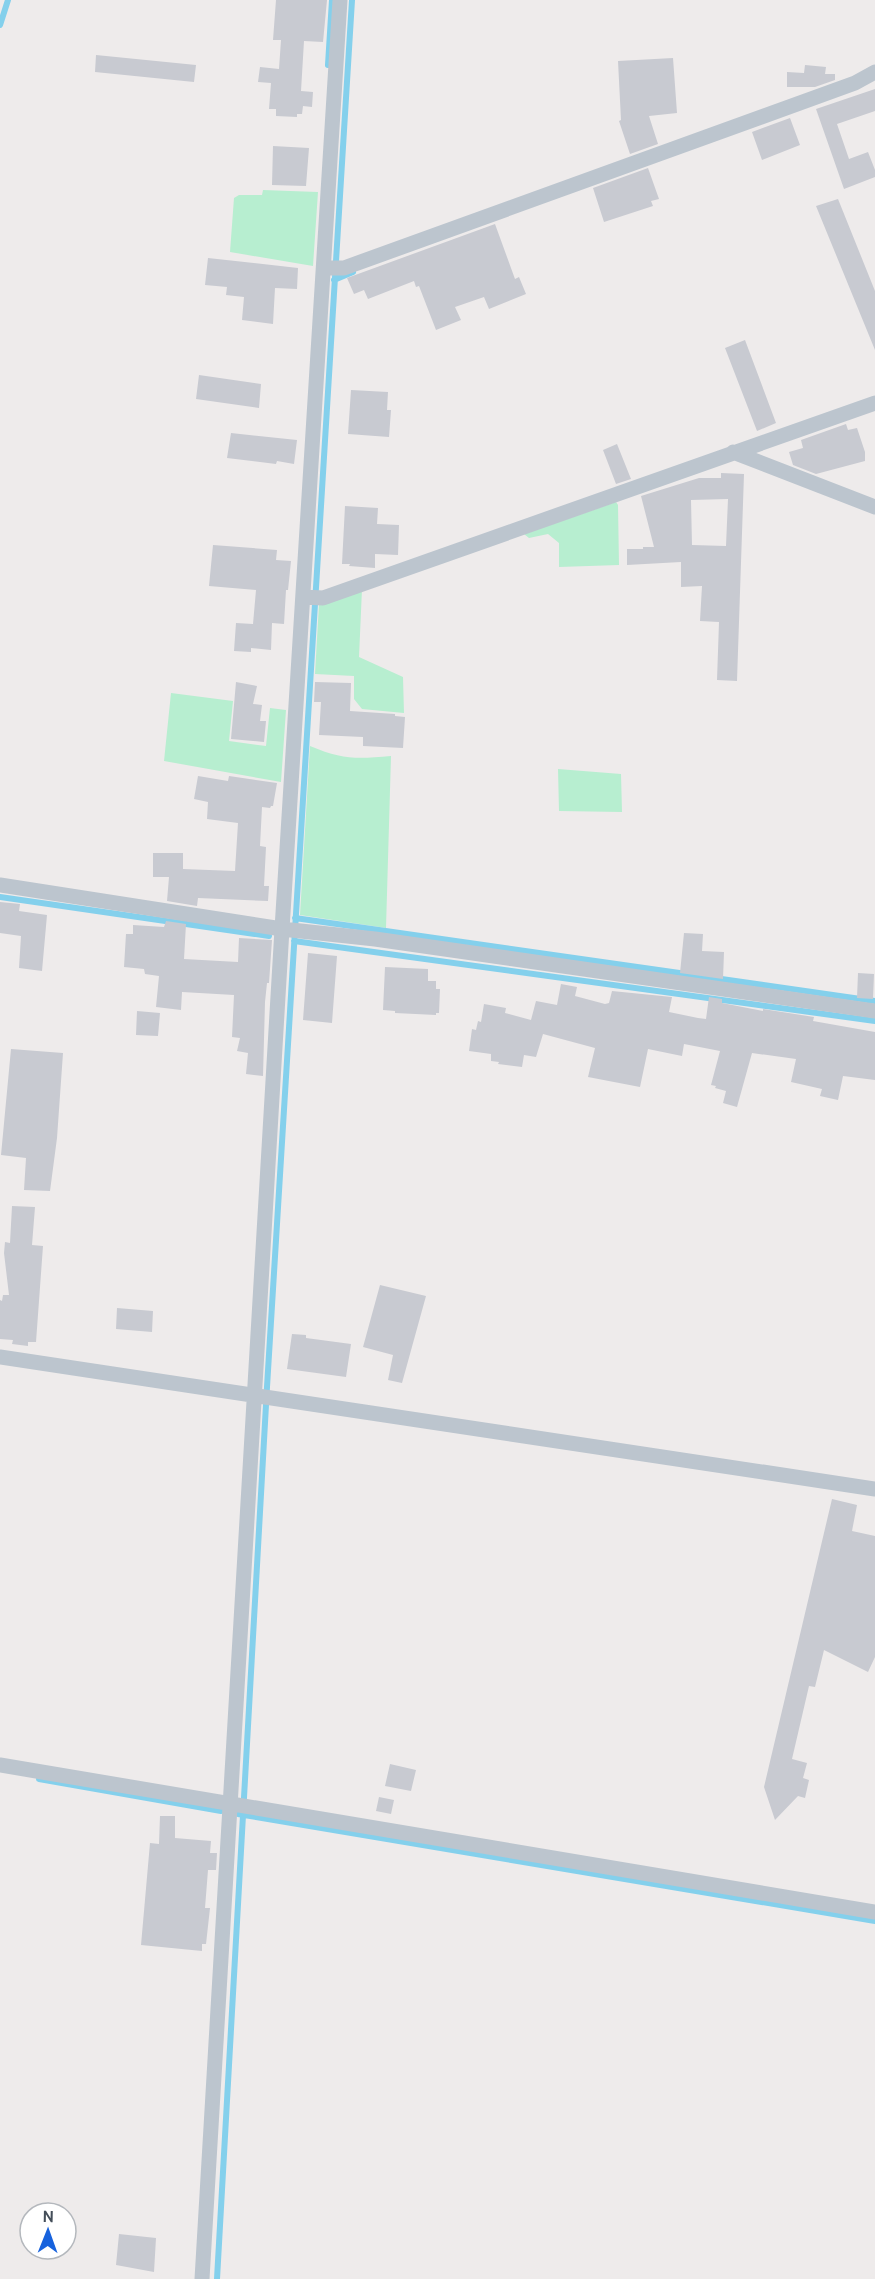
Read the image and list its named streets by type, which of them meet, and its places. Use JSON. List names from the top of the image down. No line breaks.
{"north":"top"}
